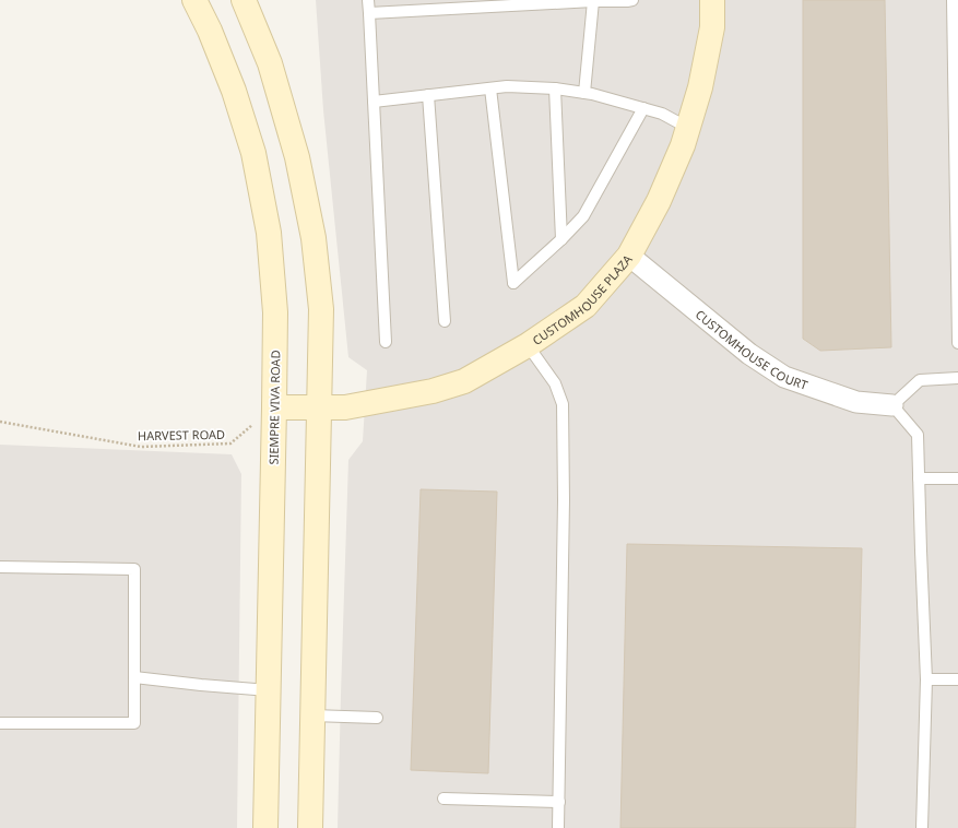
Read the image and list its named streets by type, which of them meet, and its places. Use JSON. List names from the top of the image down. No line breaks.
{"streets":{"main road":["CUSTOMHOUSE PLAZA","SIEMPRE VIVA ROAD"],"street":["CUSTOMHOUSE COURT"],"path":["HARVEST ROAD"]},"crossings":[["CUSTOMHOUSE PLAZA","CUSTOMHOUSE COURT"],["CUSTOMHOUSE PLAZA","SIEMPRE VIVA ROAD"],["CUSTOMHOUSE PLAZA","HARVEST ROAD"],["SIEMPRE VIVA ROAD","HARVEST ROAD"]]}
